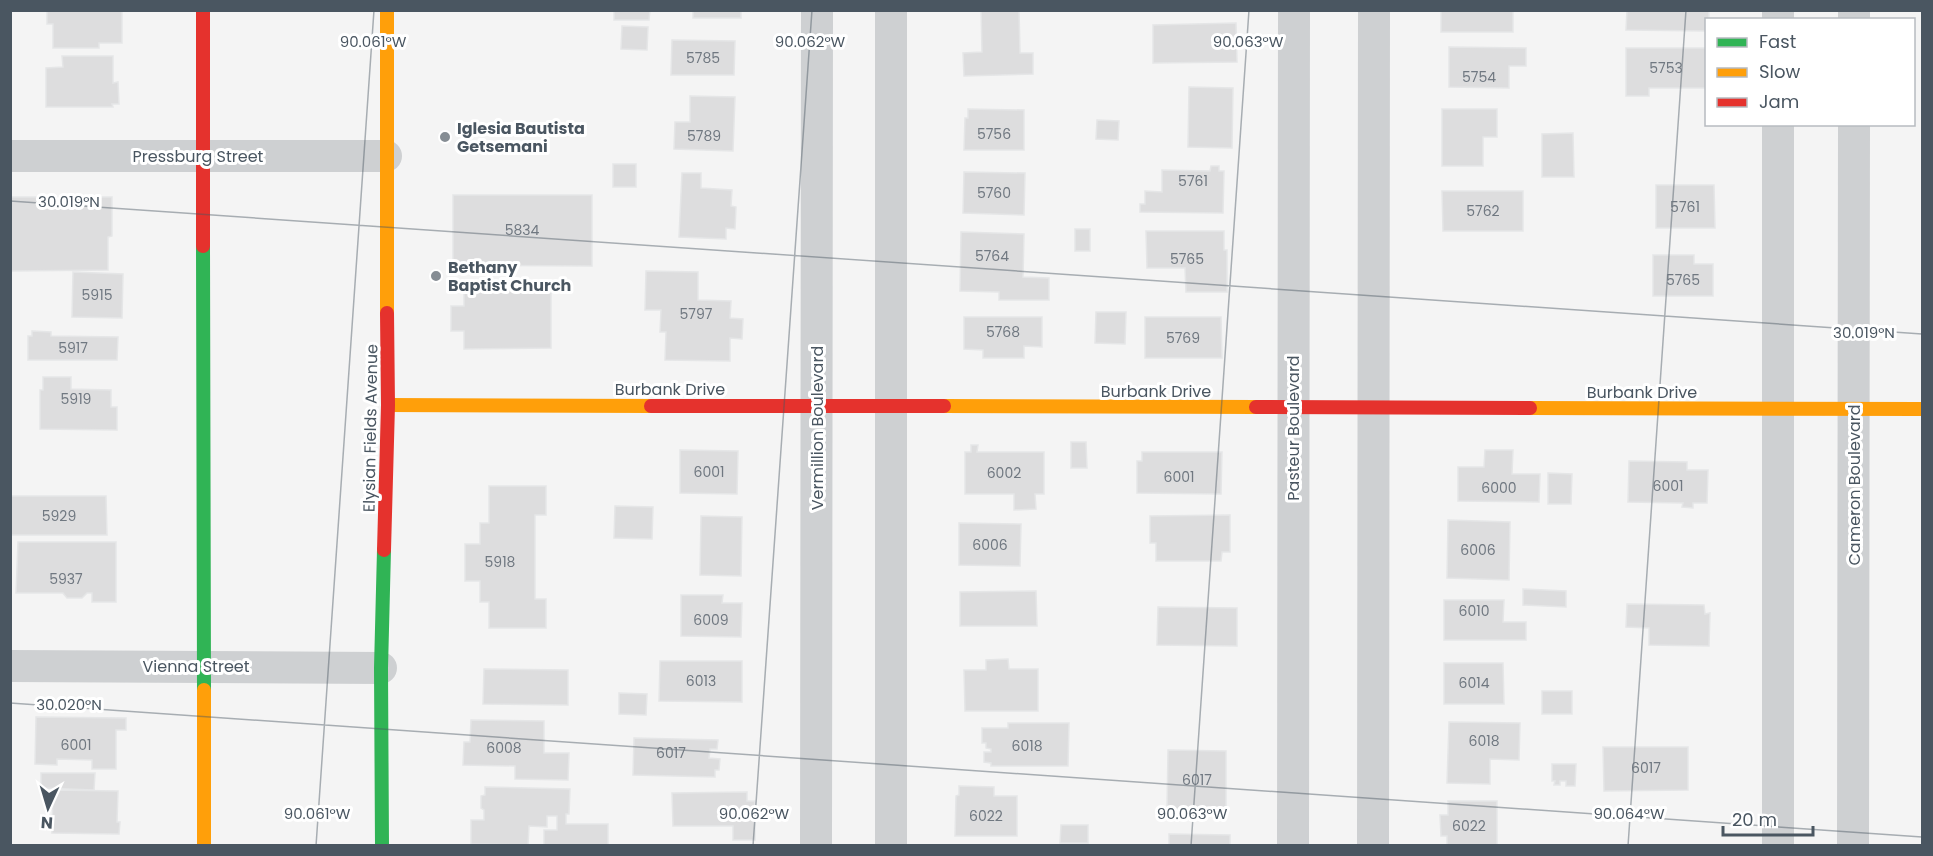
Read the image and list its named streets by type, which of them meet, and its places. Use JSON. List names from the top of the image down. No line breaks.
{"streets":{"main road":["Burbank Drive","Elysian Fields Avenue"],"street":["Pressburg Street","Vermillion Boulevard","Pasteur Boulevard","Cameron Boulevard","Vienna Street"]},"crossings":[["Pressburg Street","Elysian Fields Avenue"],["Burbank Drive","Elysian Fields Avenue"],["Burbank Drive","Vermillion Boulevard"],["Burbank Drive","Pasteur Boulevard"],["Burbank Drive","Cameron Boulevard"],["Elysian Fields Avenue","Vienna Street"]],"places":["Iglesia Bautista Getsemani","Bethany Baptist Church"],"house_numbers":["5785","5753","5754","5756","5789","5761","5760","5761","5762","5834","5764","5765","5765","5915","5797","5768","5769","5917","5919","6001","6002","6001","6001","6000","5929","6006","6006","5918","5937","6010","6009","6013","6014","6018","6001","6018","6008","6017","6017","6017","6022","6022"],"legend":["Fast","Slow","Jam"],"scale_bar":"20 m","north":"bottom","coordinates":["90.061°W","90.062°W","90.063°W","30.019°N","30.020°N","90.064°W"]}
